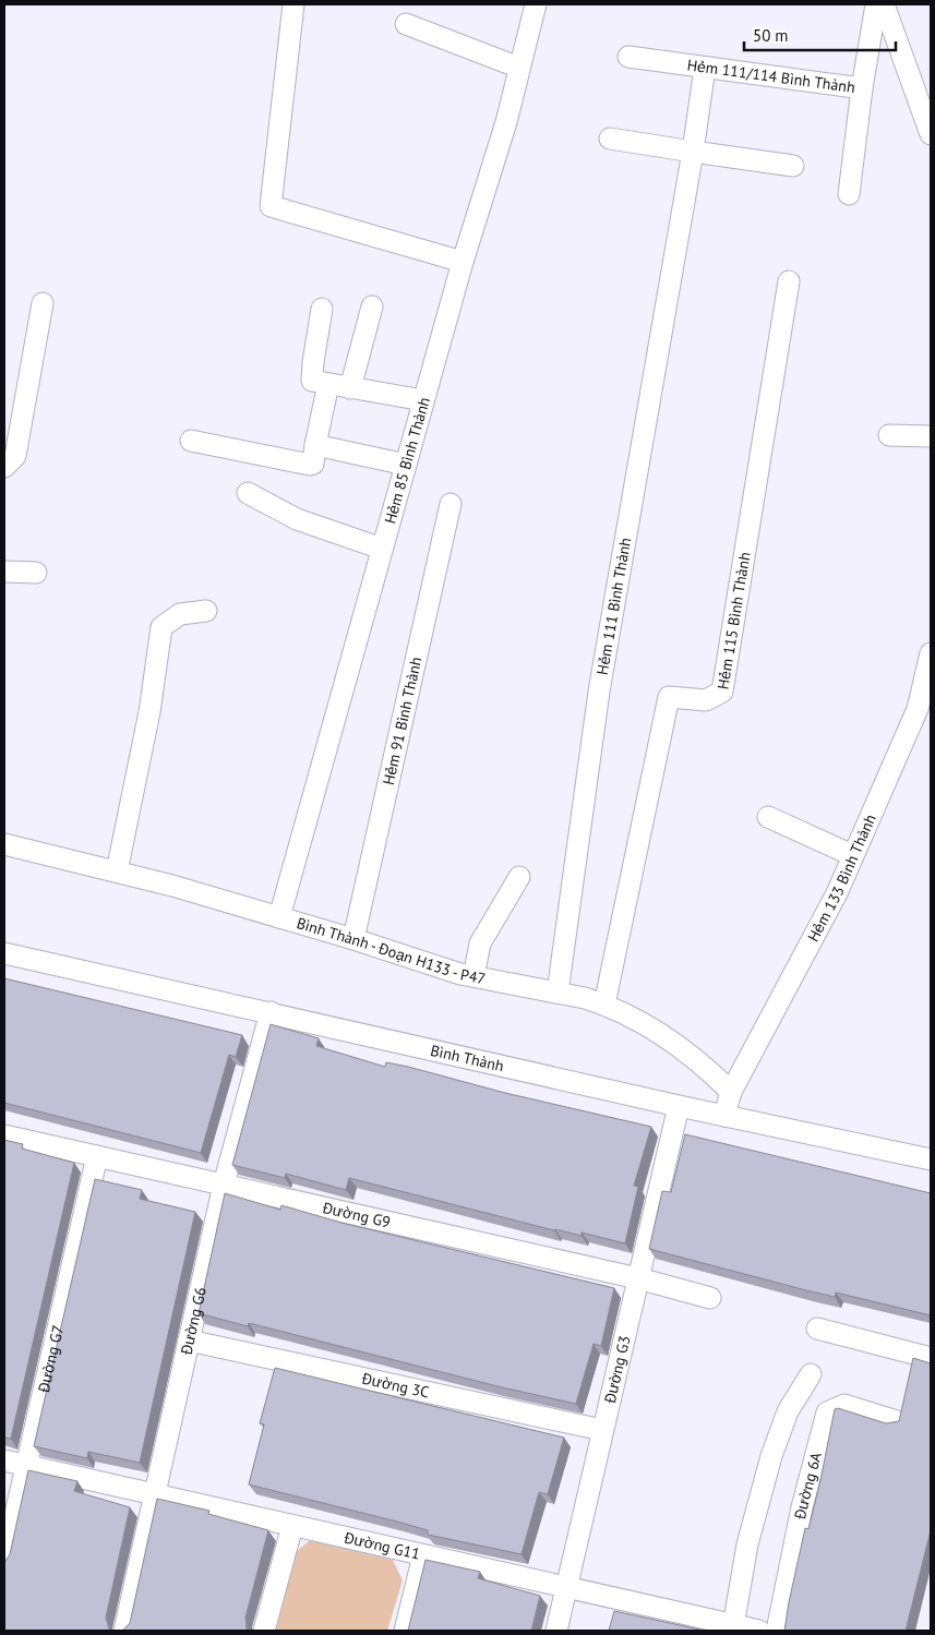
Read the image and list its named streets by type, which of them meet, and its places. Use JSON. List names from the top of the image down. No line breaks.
{"streets":{"street":["Hẻm 111/114 Bình Thành","Hẻm 85 Bình Thành","Hẻm 111 Bình Thành","Hẻm 115 Bình Thành","Hẻm 91 Bình Thành","Hẻm 133 Bình Thành","Bình Thành - Đoạn H133 - P47","Bình Thành","Đường G9","Đường G6","Đường G7","Đường G3","Đường 3C","Đường 6A","Đường G11"]},"crossings":[["Hẻm 85 Bình Thành","Bình Thành - Đoạn H133 - P47"],["Hẻm 111 Bình Thành","Bình Thành - Đoạn H133 - P47"],["Hẻm 115 Bình Thành","Bình Thành - Đoạn H133 - P47"],["Hẻm 91 Bình Thành","Bình Thành - Đoạn H133 - P47"],["Hẻm 133 Bình Thành","Bình Thành - Đoạn H133 - P47"],["Bình Thành","Đường G6"],["Bình Thành","Đường G3"],["Đường G9","Đường G6"],["Đường G9","Đường G7"],["Đường G9","Đường G3"],["Đường G6","Đường 3C"],["Đường G6","Đường G11"],["Đường G7","Đường G11"],["Đường G3","Đường 3C"],["Đường G3","Đường G11"]],"scale_bar":"50 m"}
